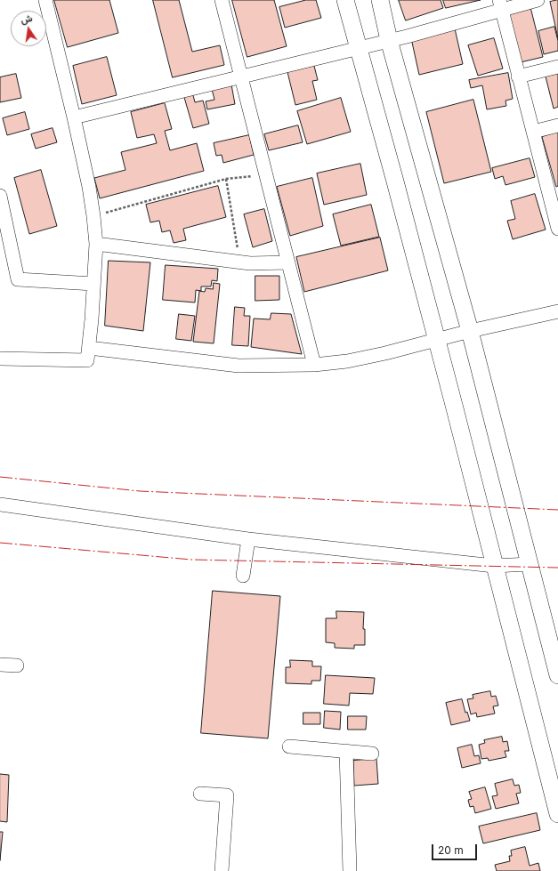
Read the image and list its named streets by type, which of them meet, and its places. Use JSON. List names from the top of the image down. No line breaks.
{"scale_bar":"20 m","north":"top"}
